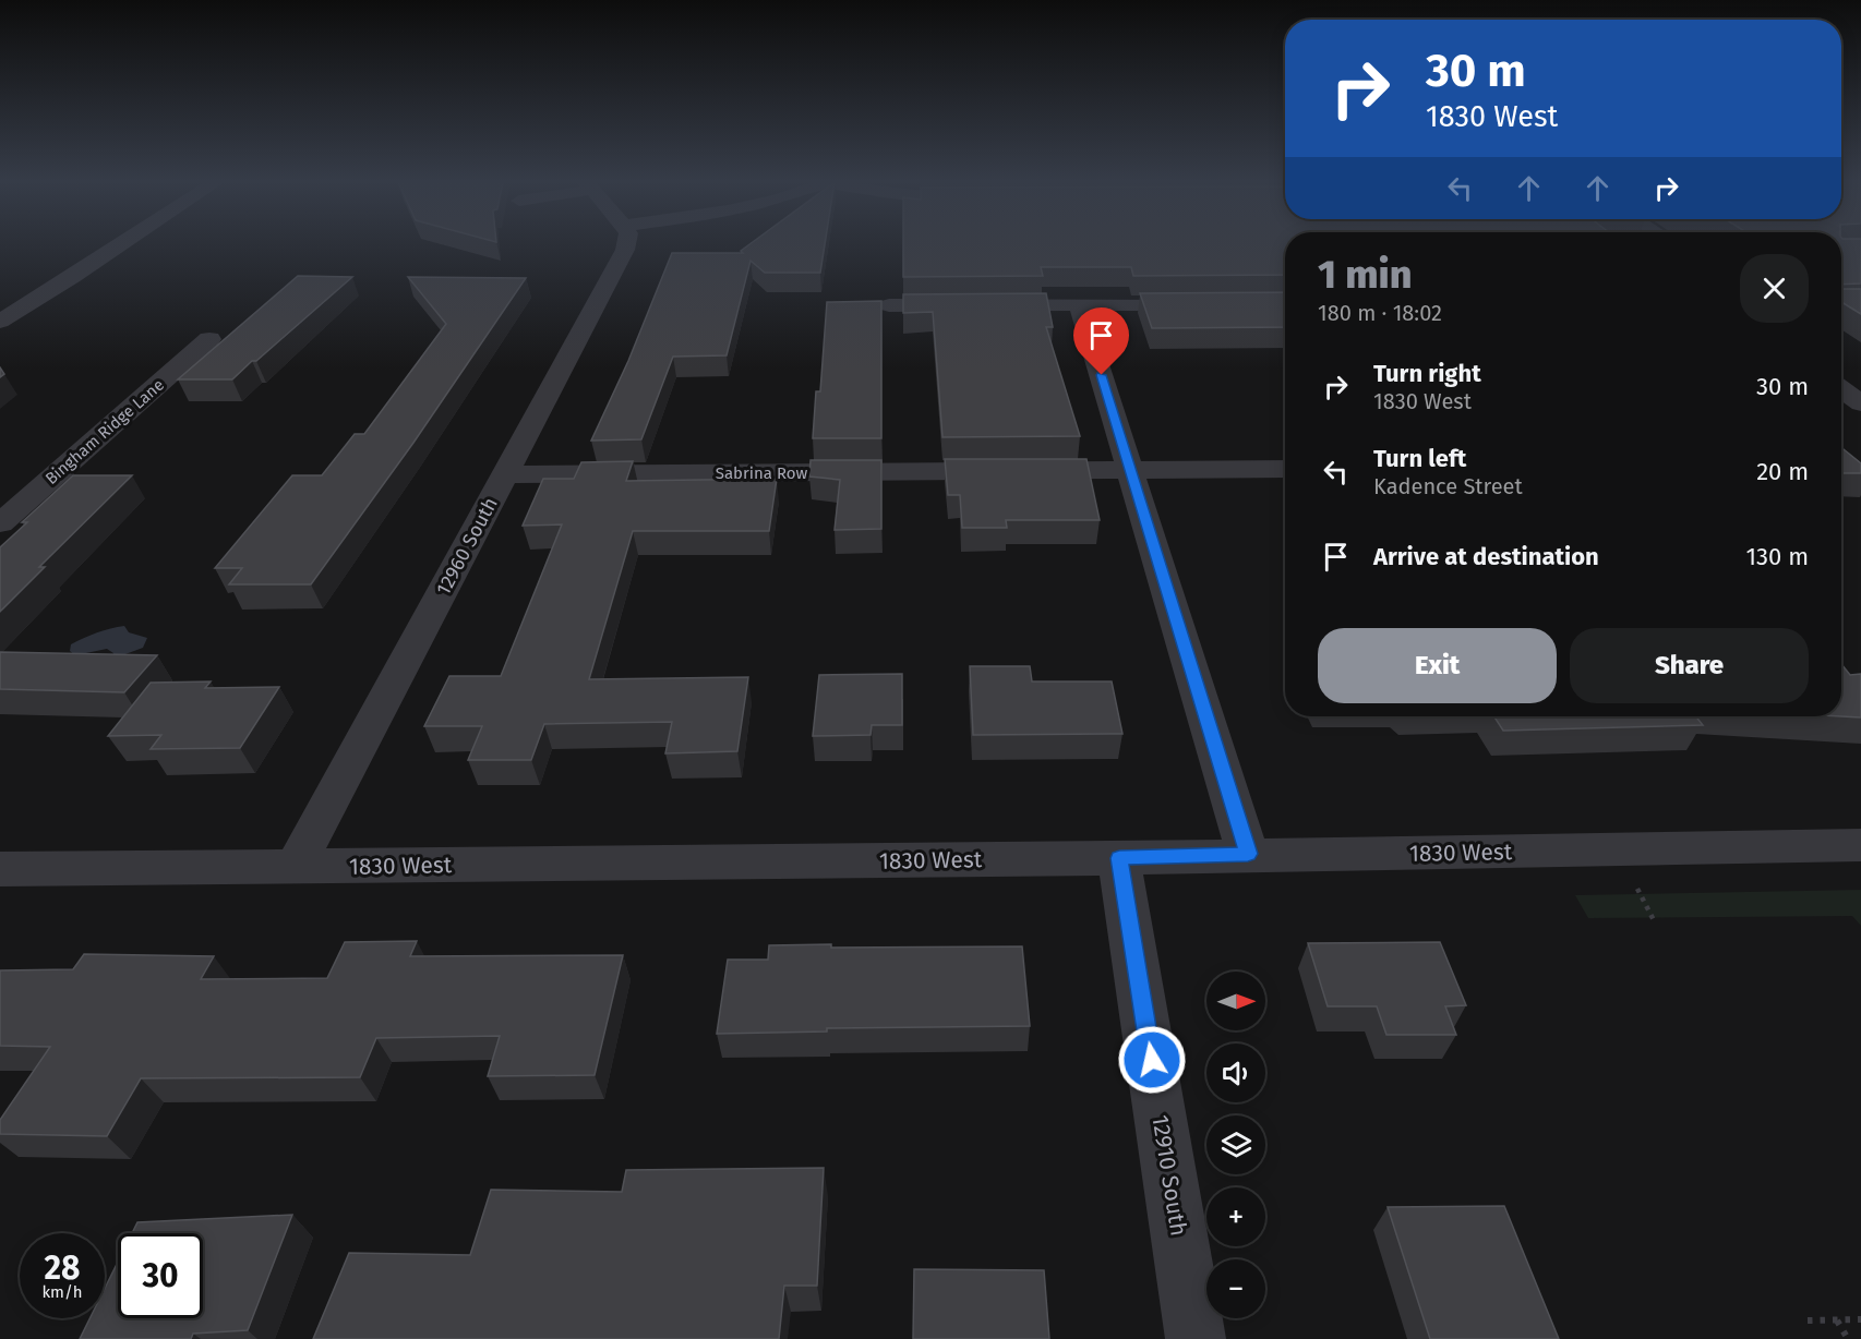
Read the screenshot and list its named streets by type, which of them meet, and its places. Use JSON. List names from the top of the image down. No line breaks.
{"streets":{"street":["Bingham Ridge Lane","Sabrina Row","12960 South","1830 West","12910 South"]},"crossings":[["Sabrina Row","12960 South"],["12960 South","1830 West"],["1830 West","12910 South"]],"north":"right","page":{"turn":["30 m","1830 West"],"heading":["1 min","180 m · 18:02"],"list":[{"name":"Turn right","note":"1830 West","value":"30 m"},{"name":"Turn left","note":"Kadence Street","value":"20 m"},{"name":"Arrive at destination","value":"130 m"}],"buttons":["Exit","Share"],"map_buttons":["+","−"],"speed":"28 km/h","limit":"30"}}
